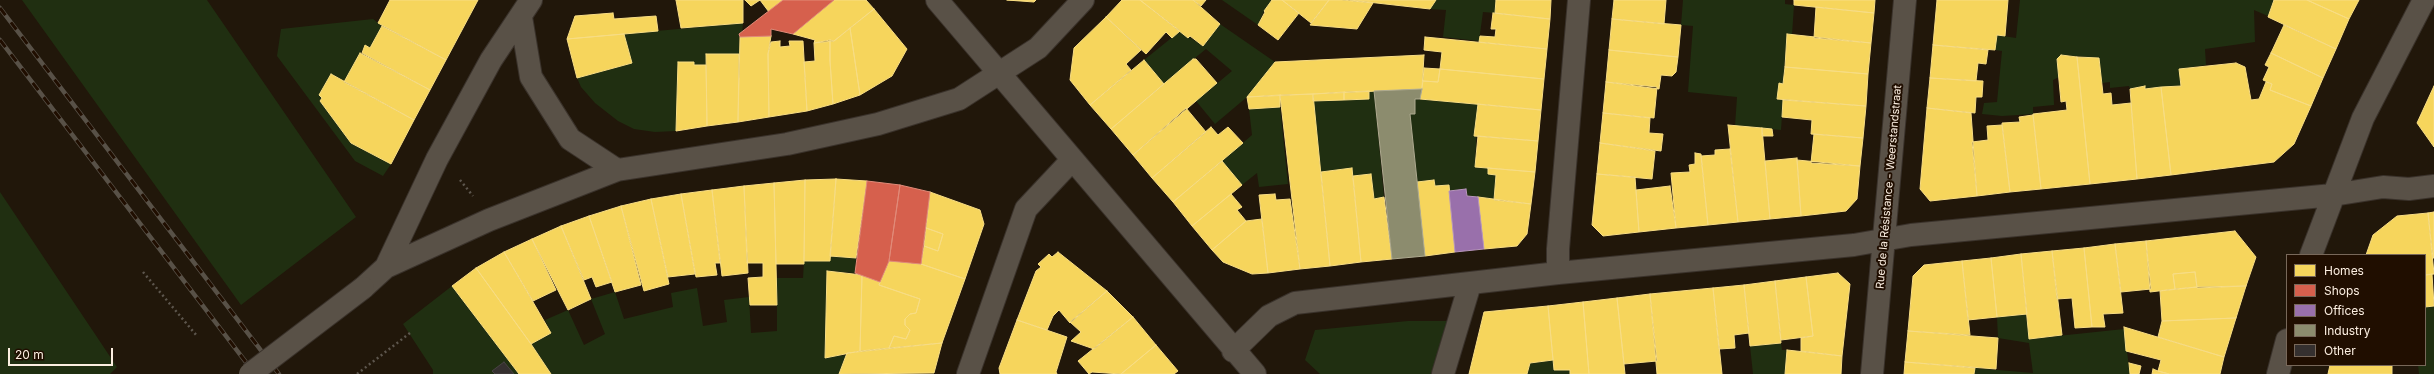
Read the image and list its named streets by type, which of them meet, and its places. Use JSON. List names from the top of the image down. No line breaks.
{"streets":{"street":["Rue de la Résistance - Weerstandstraat"]},"legend":["Homes","Shops","Offices","Industry","Other"],"scale_bar":"20 m"}
